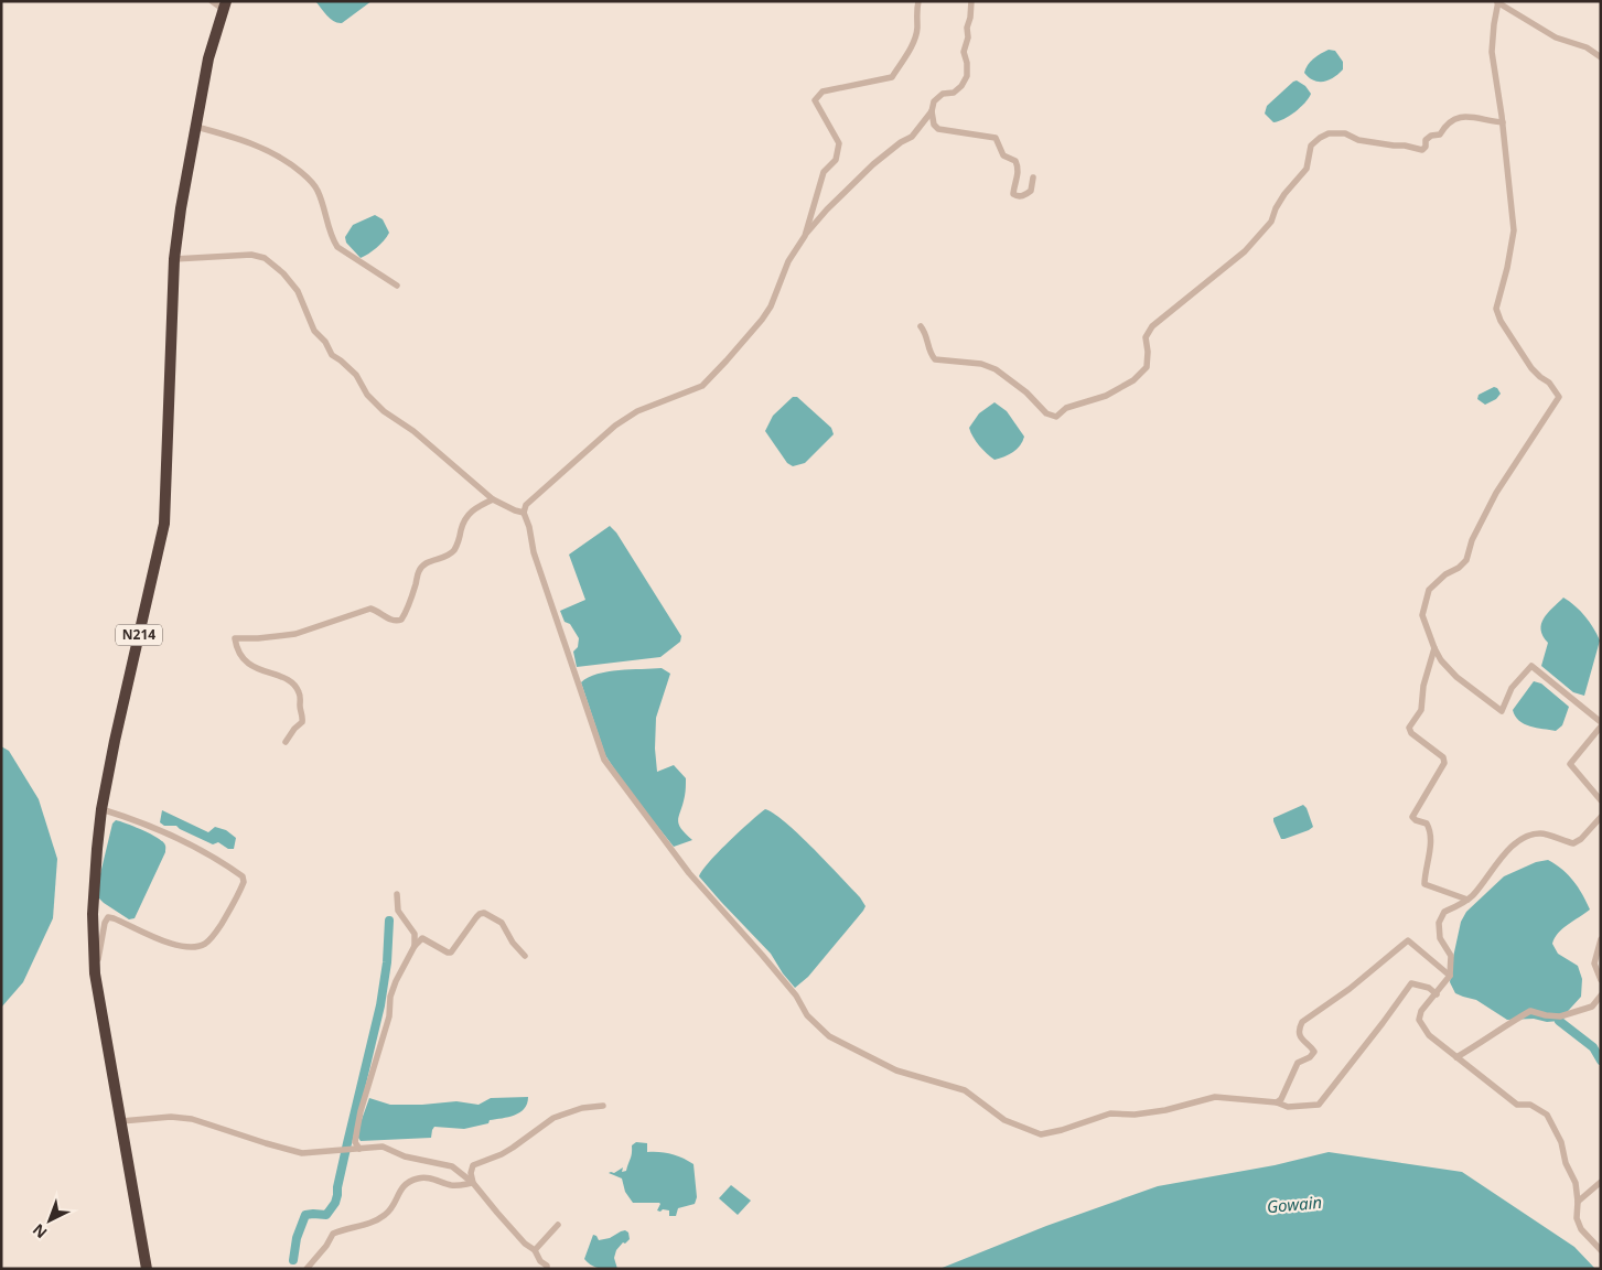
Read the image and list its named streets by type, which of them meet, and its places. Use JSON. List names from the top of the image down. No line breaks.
{"streets":{"highway":["N214"]},"water":["Gowain"],"north":"bottom left"}
